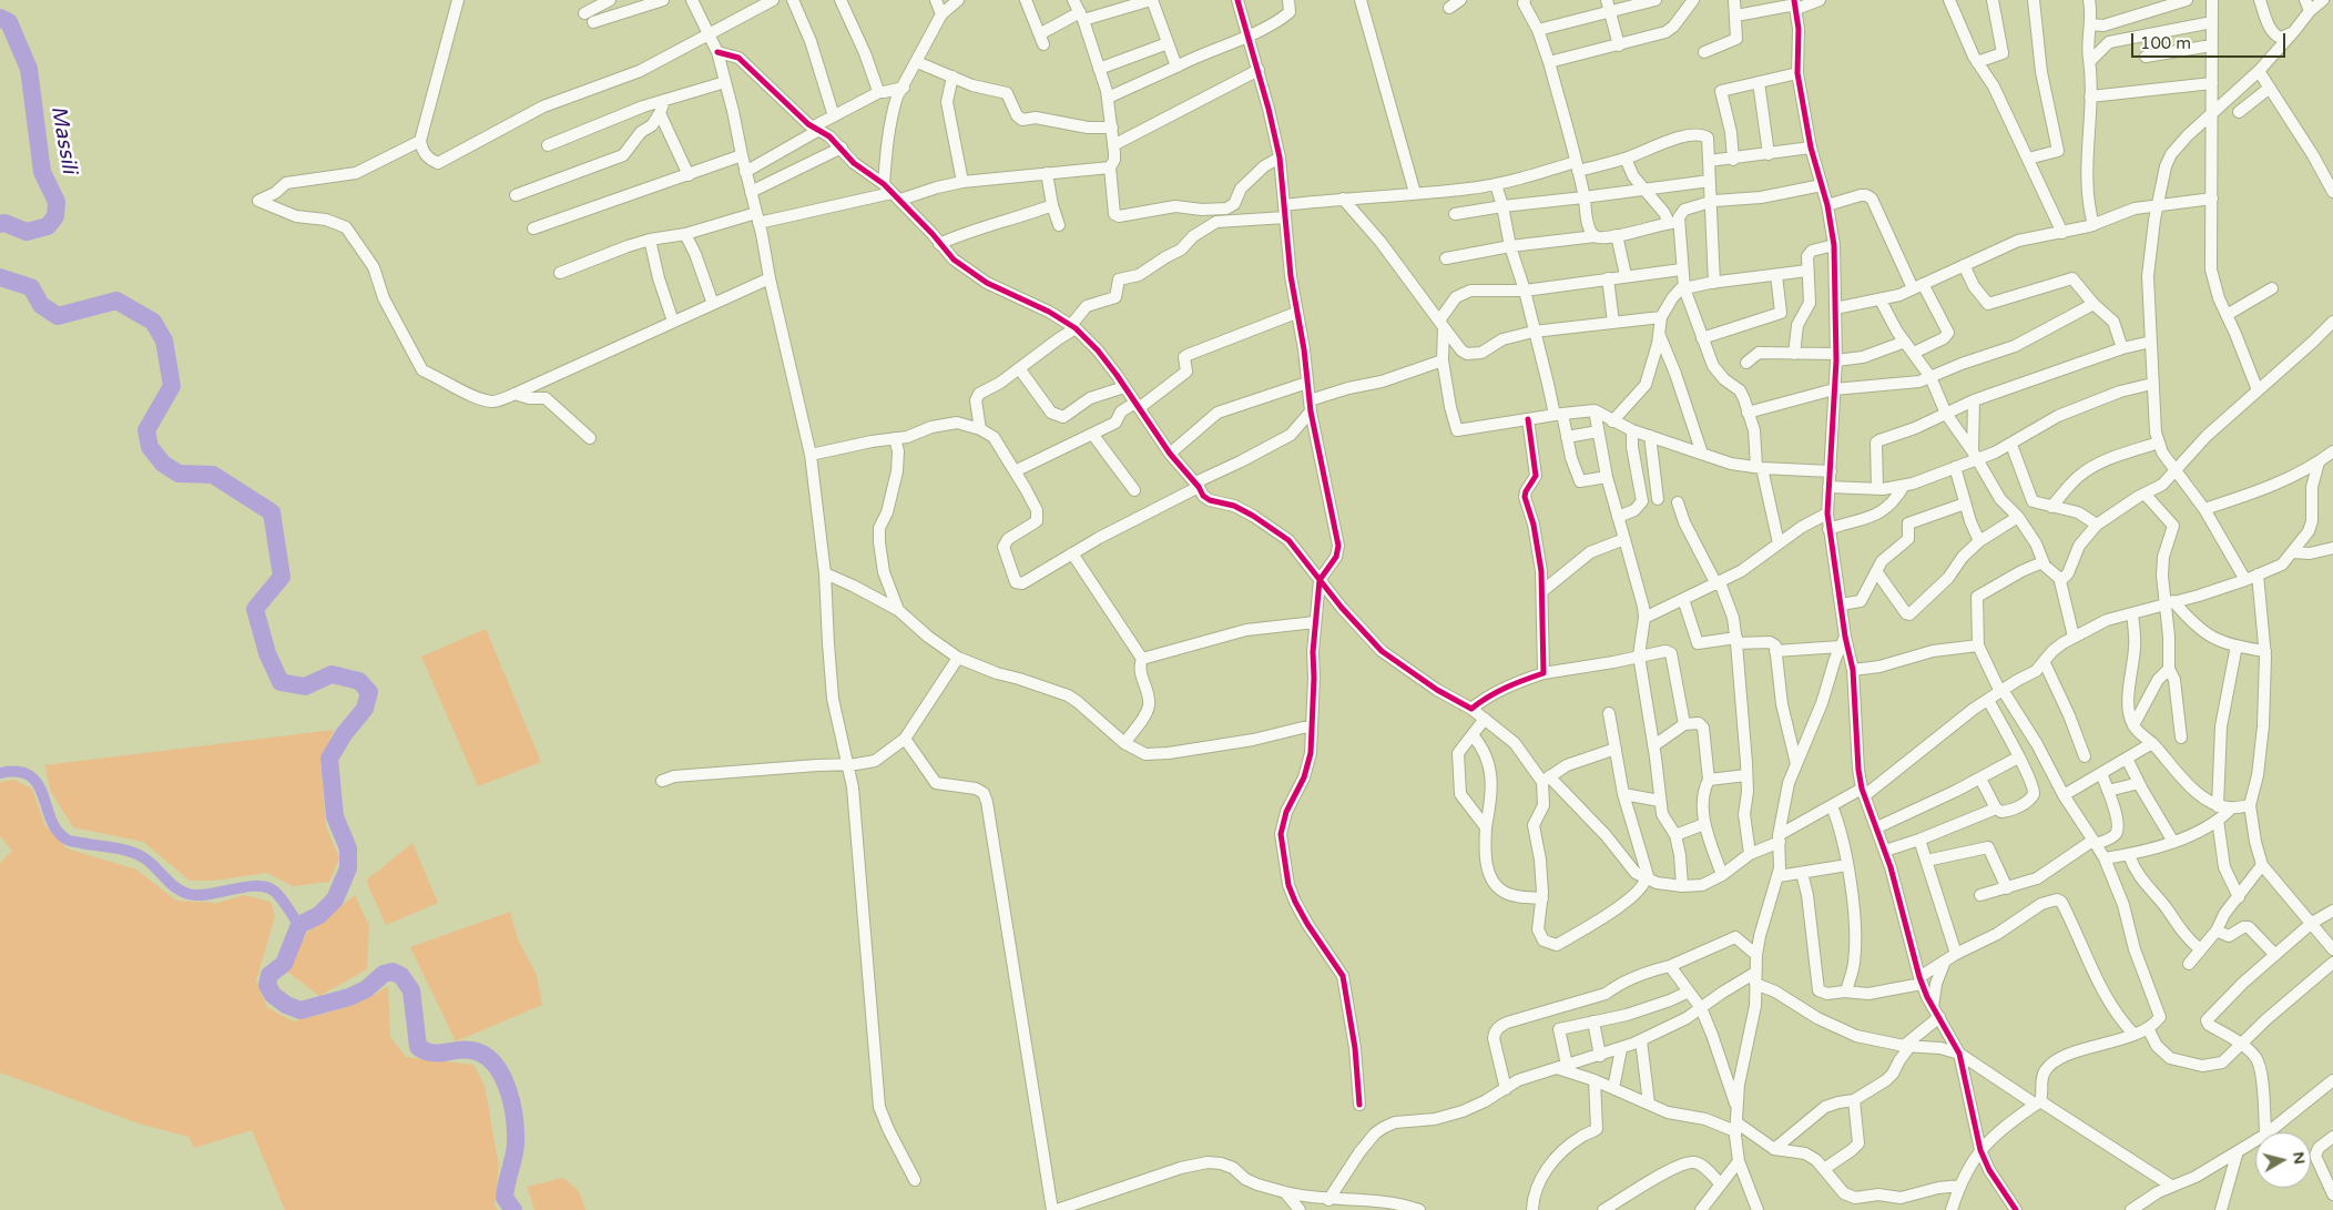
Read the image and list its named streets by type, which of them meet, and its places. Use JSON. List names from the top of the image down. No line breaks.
{"water":["Massili"],"scale_bar":"100 m","north":"right"}
